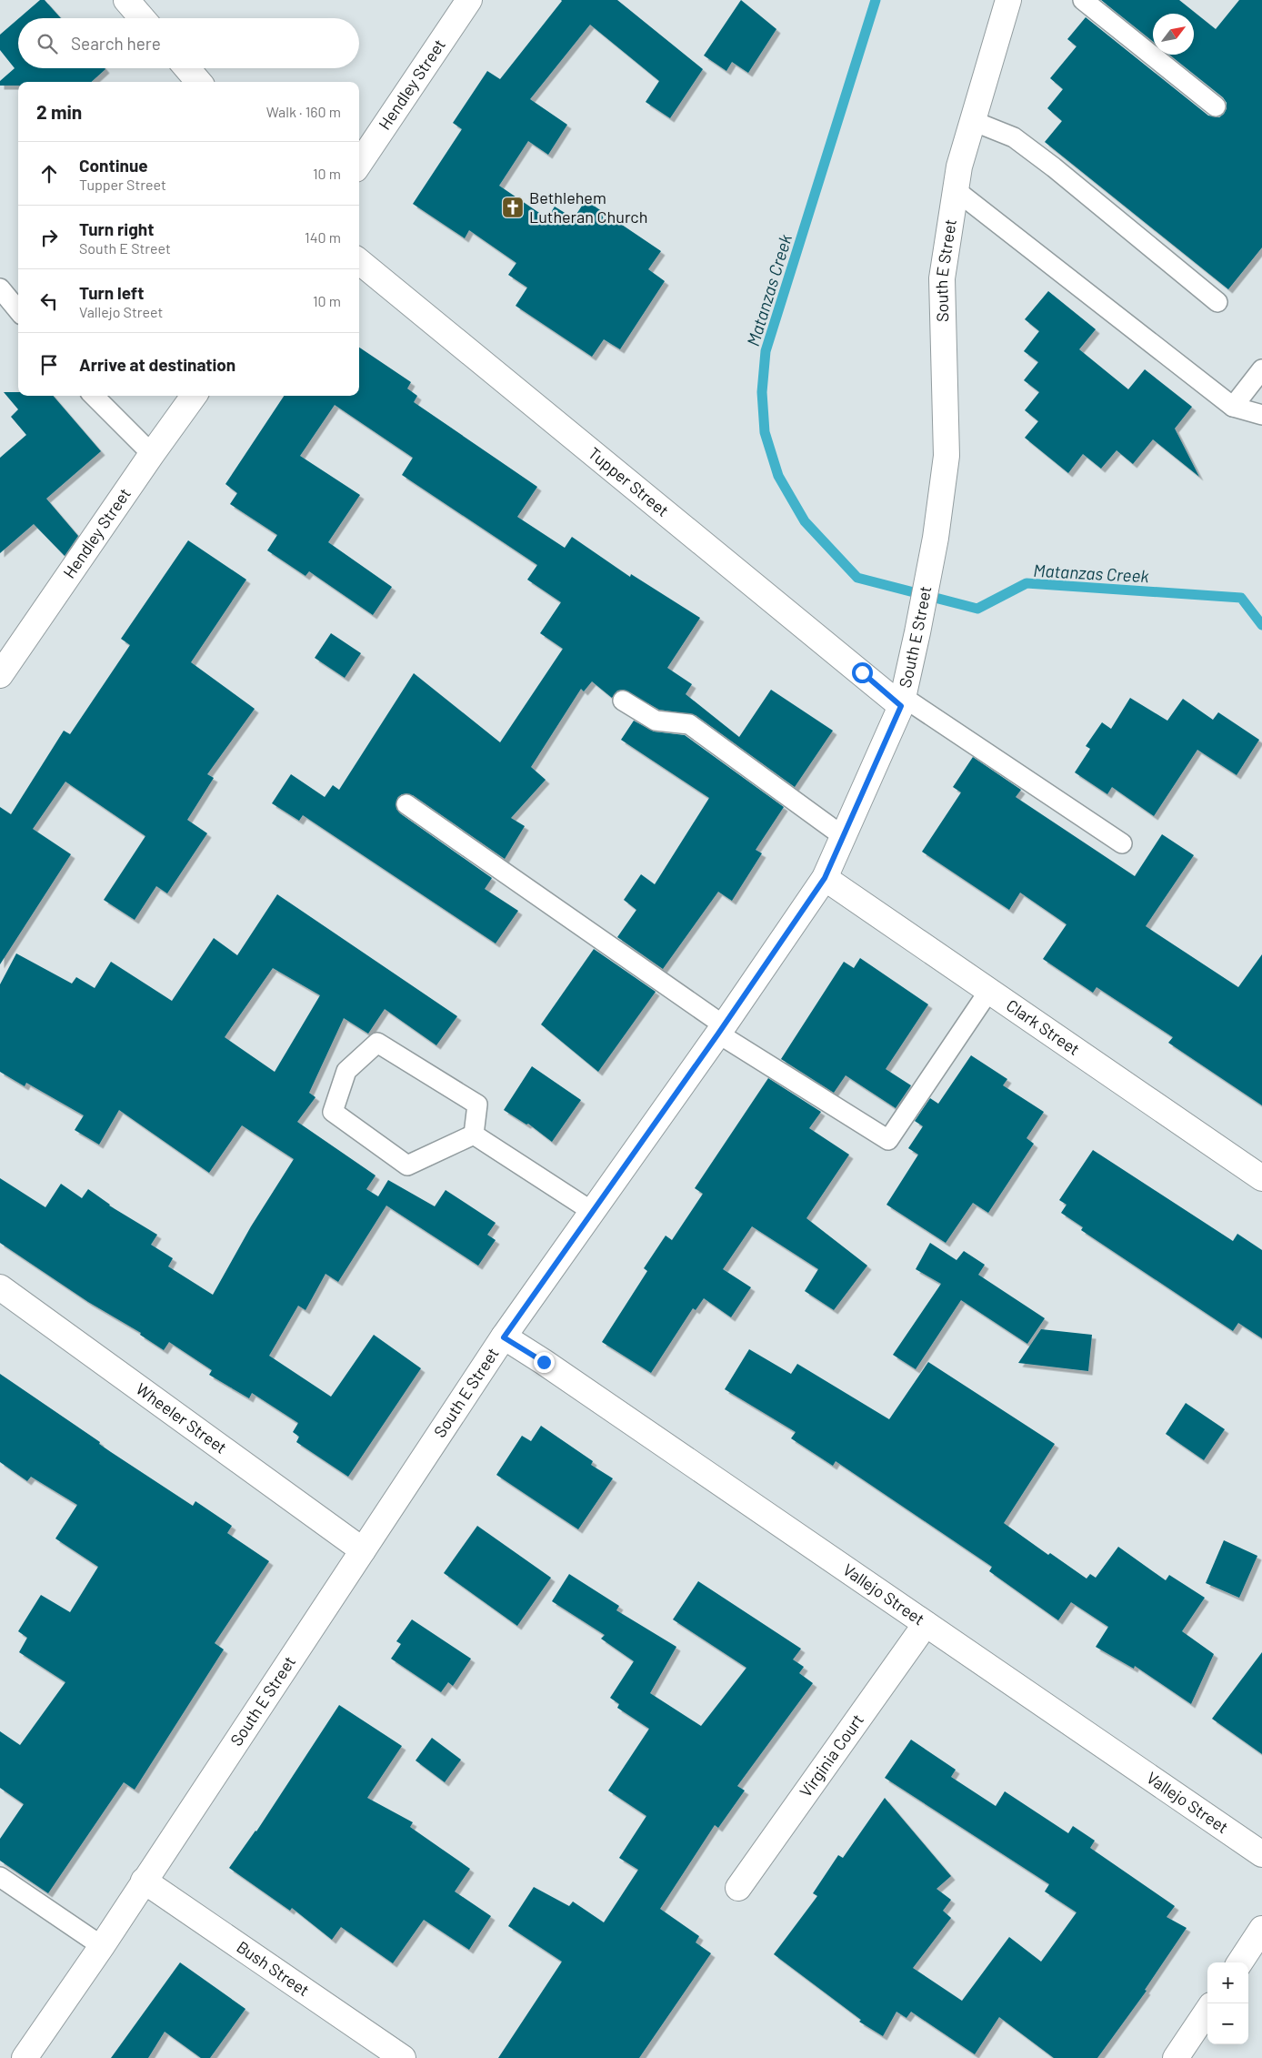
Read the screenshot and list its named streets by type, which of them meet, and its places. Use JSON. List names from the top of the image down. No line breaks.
{"streets":{"street":["Hendley Street","South E Street","Tupper Street","Clark Street","Wheeler Street","Vallejo Street","Virginia Court","Bush Street"]},"crossings":[["South E Street","Tupper Street"],["South E Street","Clark Street"],["South E Street","Wheeler Street"],["South E Street","Vallejo Street"],["South E Street","Bush Street"],["Vallejo Street","Virginia Court"]],"water":["Matanzas Creek"],"places":{"church":["Bethlehem Lutheran Church"]},"north":"top right","page":{"search":"Search here","heading":["2 min","Walk · 160 m"],"list":[["Continue","Tupper Street","10 m"],["Turn right","South E Street","140 m"],["Turn left","Vallejo Street","10 m"],"Arrive at destination"],"map_buttons":["+","−"]}}
